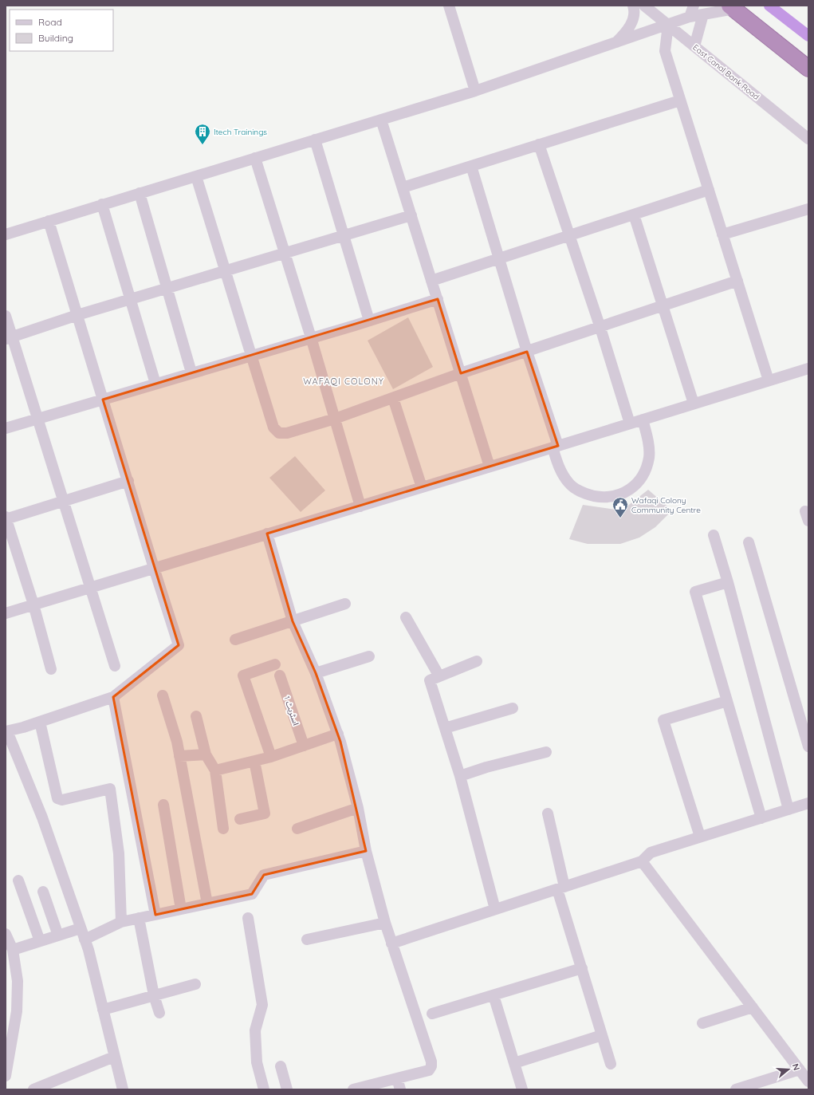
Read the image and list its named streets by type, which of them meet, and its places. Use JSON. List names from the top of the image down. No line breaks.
{"streets":{"street":["East Canal Bank Road","اسٹریٹ 1"]},"districts":["WAFAQI COLONY"],"places":{"building":["Itech Trainings"],"public building":["Wafaqi Colony Community Centre"]},"legend":["Road","Building"],"north":"right"}
